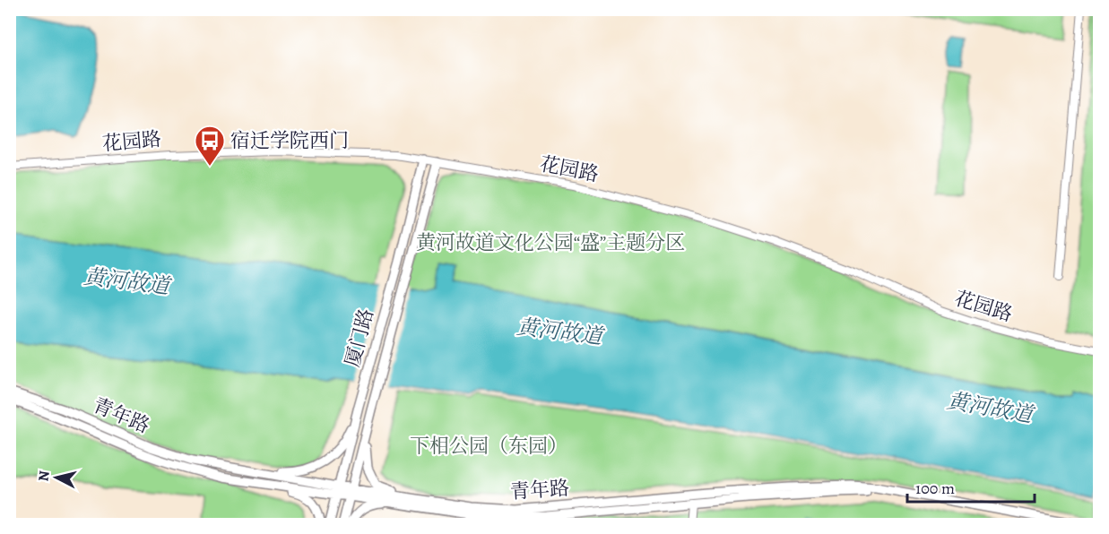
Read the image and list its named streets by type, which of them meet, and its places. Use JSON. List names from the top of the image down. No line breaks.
{"streets":{"street":["花园路","厦门路","青年路"]},"crossings":[["花园路","厦门路"],["厦门路","青年路"]],"water":["黄河故道"],"parks":["黄河故道文化公园“盛”主题分区","下相公园（东园）"],"places":{"bus stop":["宿迁学院西门"]},"scale_bar":"100 m","north":"left"}
